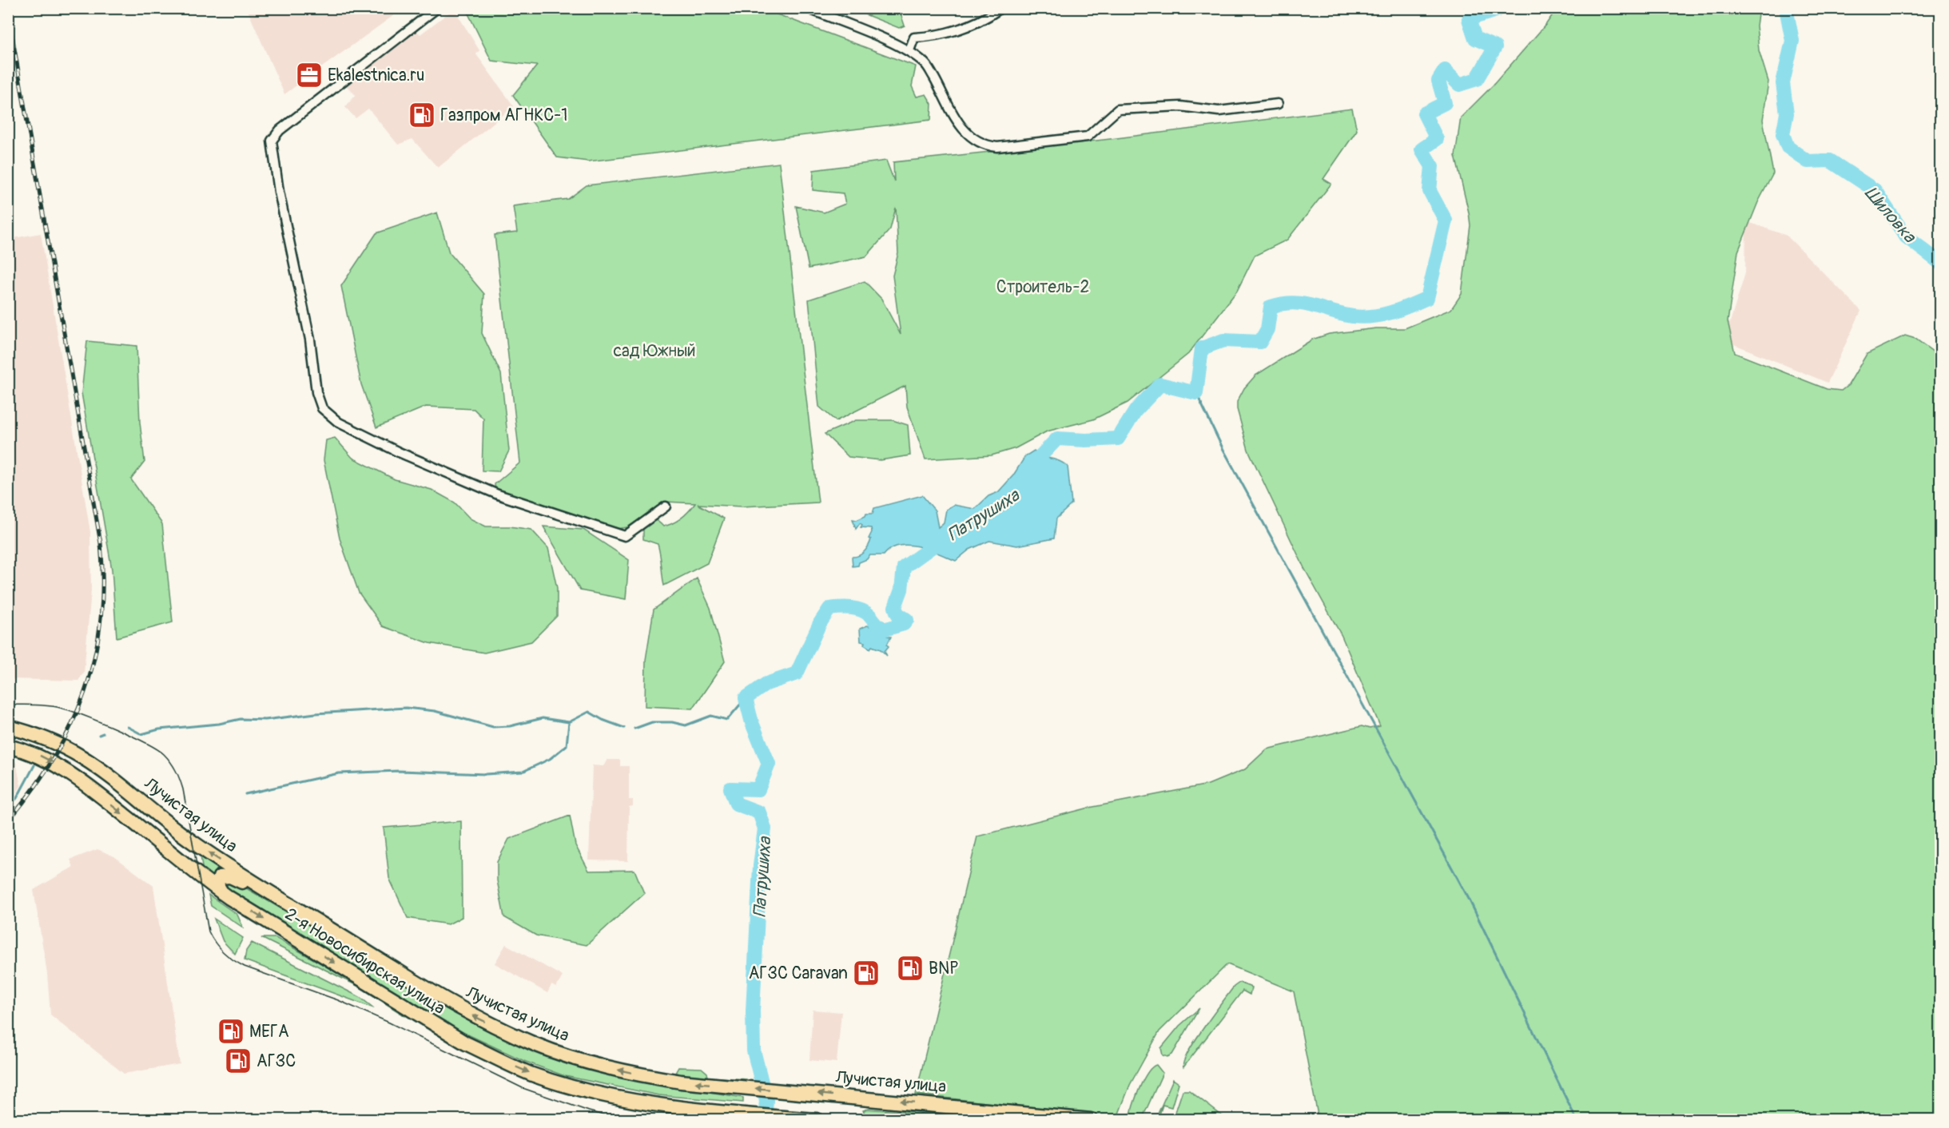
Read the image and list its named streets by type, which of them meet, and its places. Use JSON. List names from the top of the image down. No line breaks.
{"streets":{"main road":["Лучистая улица","2-я Новосибирская улица"]},"one_way":["Лучистая улица","2-я Новосибирская улица"],"water":["Шиловка","Патрушиха"],"parks":["Строитель-2","сад Южный"],"places":{"office":["Ekalestnica.ru"],"fuel station":["Газпром АГНКС-1","BNP","АГЗС Caravan","МЕГА","АГЗС"]}}
